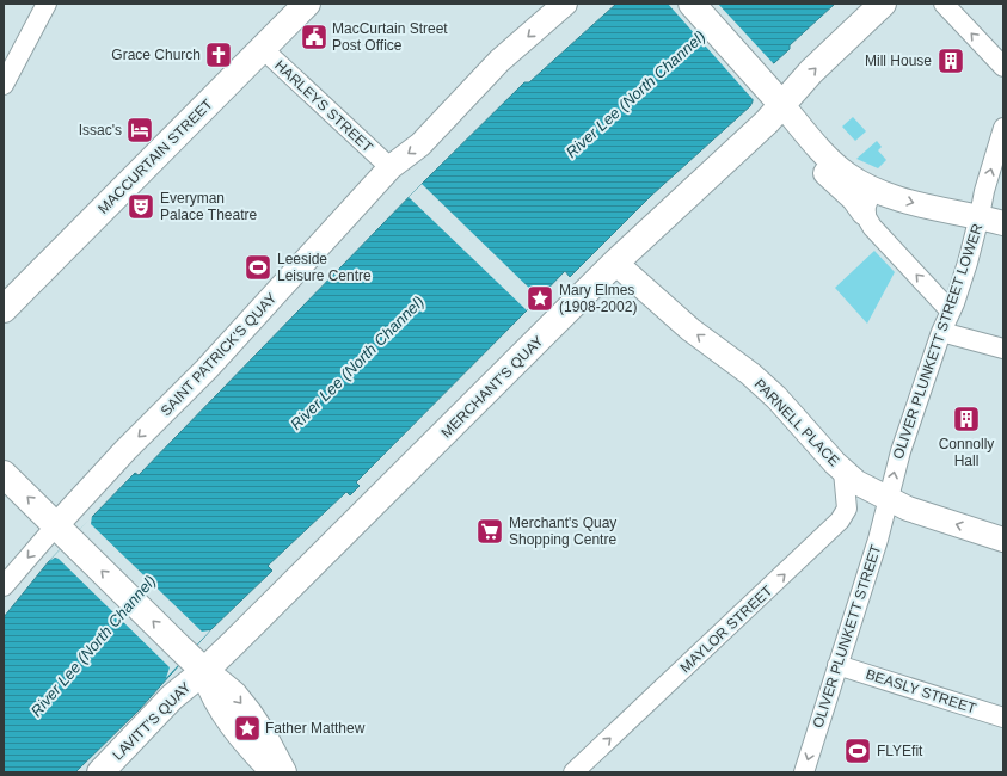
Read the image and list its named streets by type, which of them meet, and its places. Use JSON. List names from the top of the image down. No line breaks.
{"streets":{"highway":["MACCURTAIN STREET","MERCHANT'S QUAY","LAVITT'S QUAY"],"main road":["SAINT PATRICK'S QUAY","PARNELL PLACE"],"street":["HARLEYS STREET","OLIVER PLUNKETT STREET LOWER","MAYLOR STREET","OLIVER PLUNKETT STREET","BEASLY STREET"]},"crossings":[["HARLEYS STREET","MACCURTAIN STREET"],["OLIVER PLUNKETT STREET LOWER","PARNELL PLACE"],["OLIVER PLUNKETT STREET LOWER","OLIVER PLUNKETT STREET"],["MERCHANT'S QUAY","PARNELL PLACE"],["MERCHANT'S QUAY","LAVITT'S QUAY"],["PARNELL PLACE","MAYLOR STREET"],["PARNELL PLACE","OLIVER PLUNKETT STREET"],["OLIVER PLUNKETT STREET","BEASLY STREET"]],"one_way":["OLIVER PLUNKETT STREET LOWER","SAINT PATRICK'S QUAY","PARNELL PLACE","MAYLOR STREET","OLIVER PLUNKETT STREET"],"water":["River Lee (North Channel)"],"places":{"public building":["MacCurtain Street Post Office"],"church":["Grace Church"],"building":["Mill House","Connolly Hall"],"hotel":["Issac's"],"theatre":["Everyman Palace Theatre"],"sports":["Leeside Leisure Centre","FLYEfit"],"place":["Mary Elmes (1908-2002)","Father Matthew"],"supermarket":["Merchant's Quay Shopping Centre"]}}
